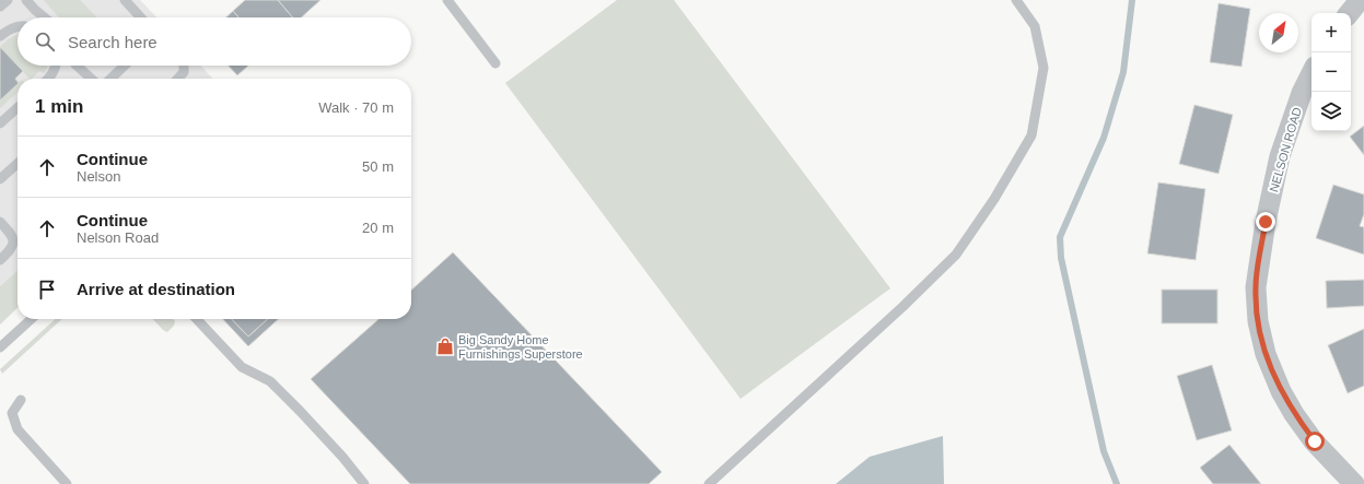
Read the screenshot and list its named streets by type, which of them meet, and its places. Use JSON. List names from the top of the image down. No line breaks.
{"streets":{"street":["NELSON ROAD"]},"places":{"shop":["Big Sandy Home Furnishings Superstore"]},"north":"top right","page":{"map_buttons":["+","−"],"search":"Search here","heading":["1 min","Walk · 70 m"],"list":[["Continue","Nelson","50 m"],["Continue","Nelson Road","20 m"],"Arrive at destination"]}}
